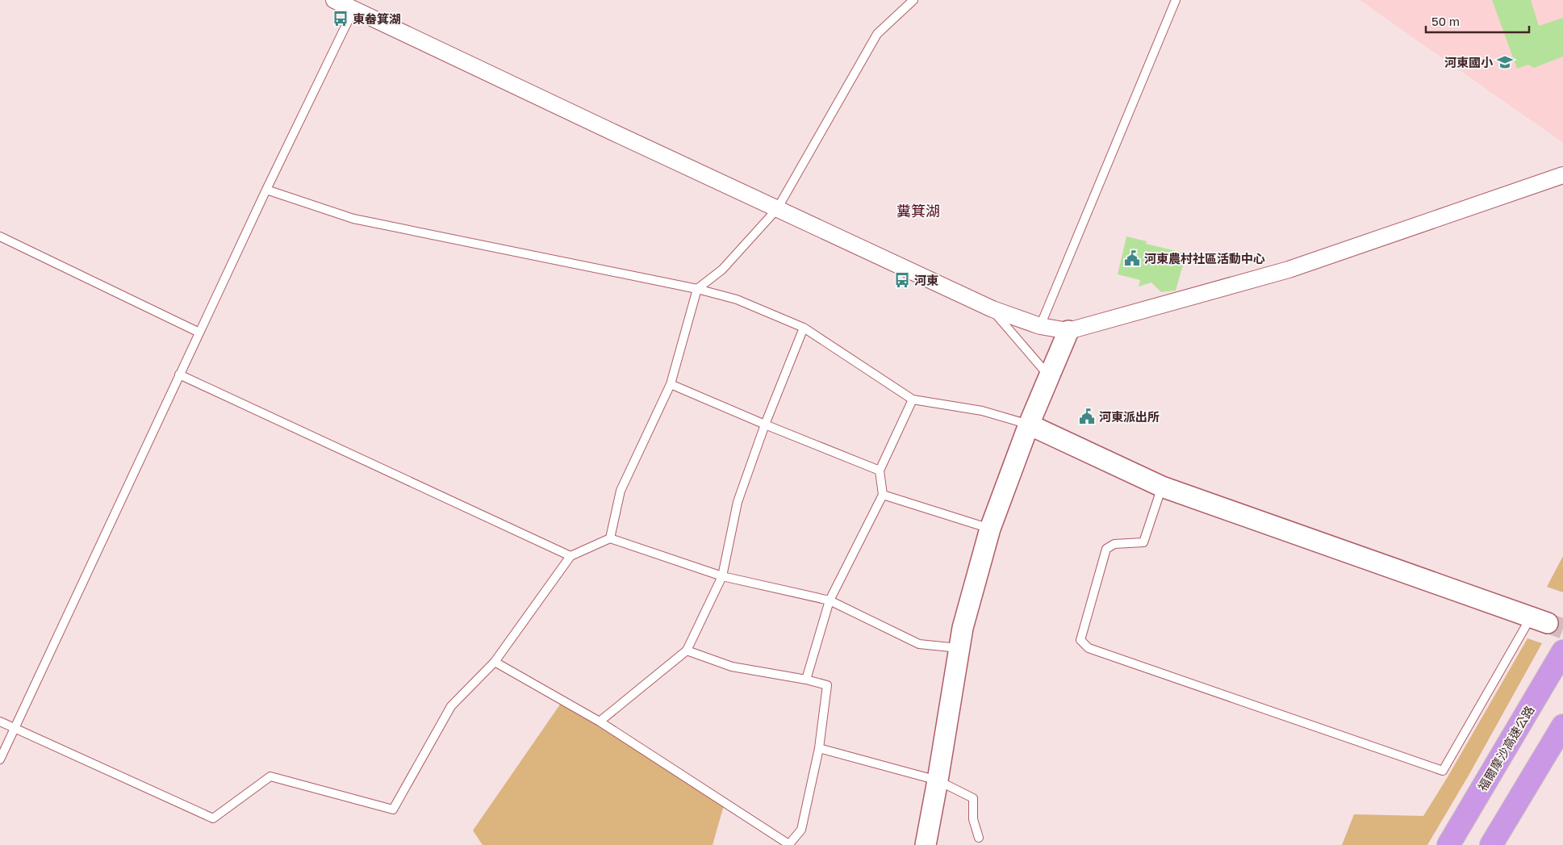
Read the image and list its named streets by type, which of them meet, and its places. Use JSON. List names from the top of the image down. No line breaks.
{"streets":{"highway":["福爾摩沙高速公路"]},"districts":["糞箕湖"],"places":{"bus stop":["東畚箕湖","河東"],"school or university":["河東國小"],"public building":["河東農村社區活動中心","河東派出所"]},"scale_bar":"50 m"}
